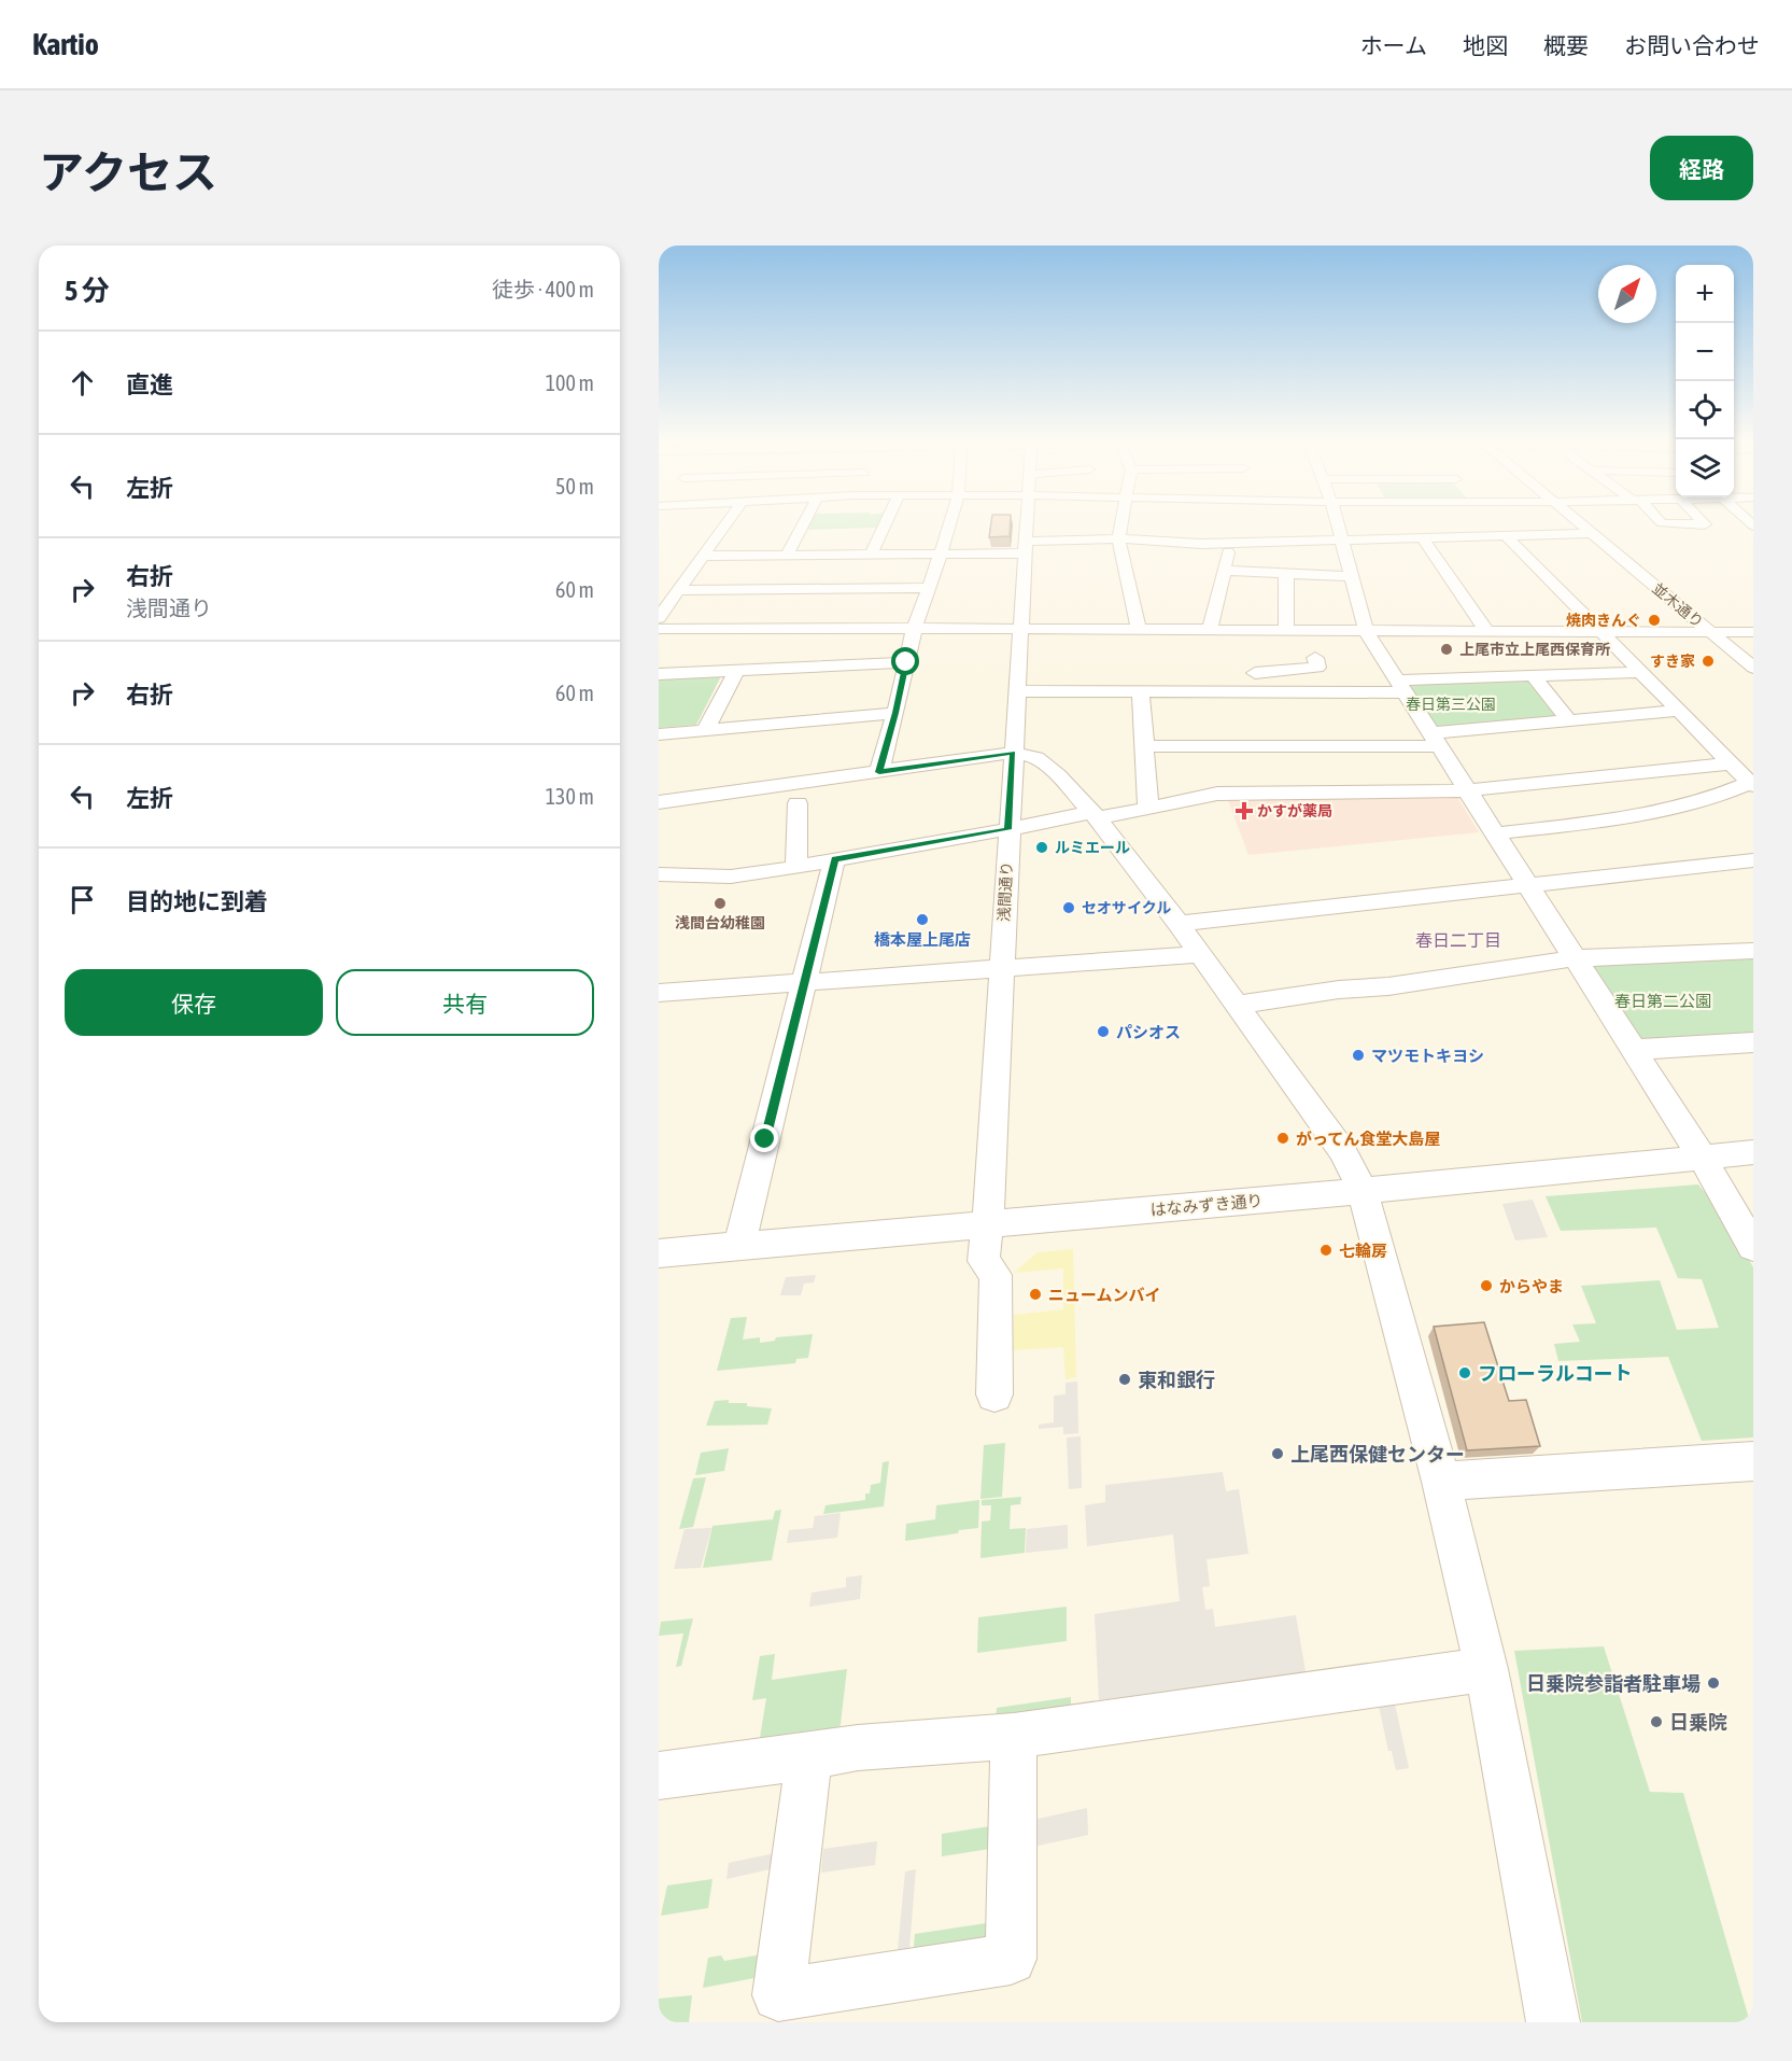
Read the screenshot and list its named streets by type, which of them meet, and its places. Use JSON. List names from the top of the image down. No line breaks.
{"streets":{"street":["並木通り","浅間通り","はなみずき通り"]},"crossings":[["浅間通り","はなみずき通り"]],"districts":["春日二丁目"],"parks":["春日第三公園","春日第二公園"],"places":{"other":["焼肉きんぐ","上尾市立上尾西保育所","すき家","ルミエール","浅間台幼稚園","セオサイクル","橋本屋上尾店","パシオス","マツモトキヨシ","がってん食堂大島屋","七輪房","からやま","ニュームンバイ","フローラルコート","東和銀行","上尾西保健センター","日乗院参詣者駐車場","日乗院"],"health":["かすが薬局"]},"north":"top right","page":{"header":"Kartio","nav":["ホーム","地図","概要","お問い合わせ"],"title":"アクセス","buttons":["経路",["保存","共有"]],"heading":["5 分","徒歩 · 400 m"],"map_buttons":["+","−"],"list":[["直進","100 m"],["左折","50 m"],["右折","浅間通り","60 m"],["右折","60 m"],["左折","130 m"],"目的地に到着"]}}
